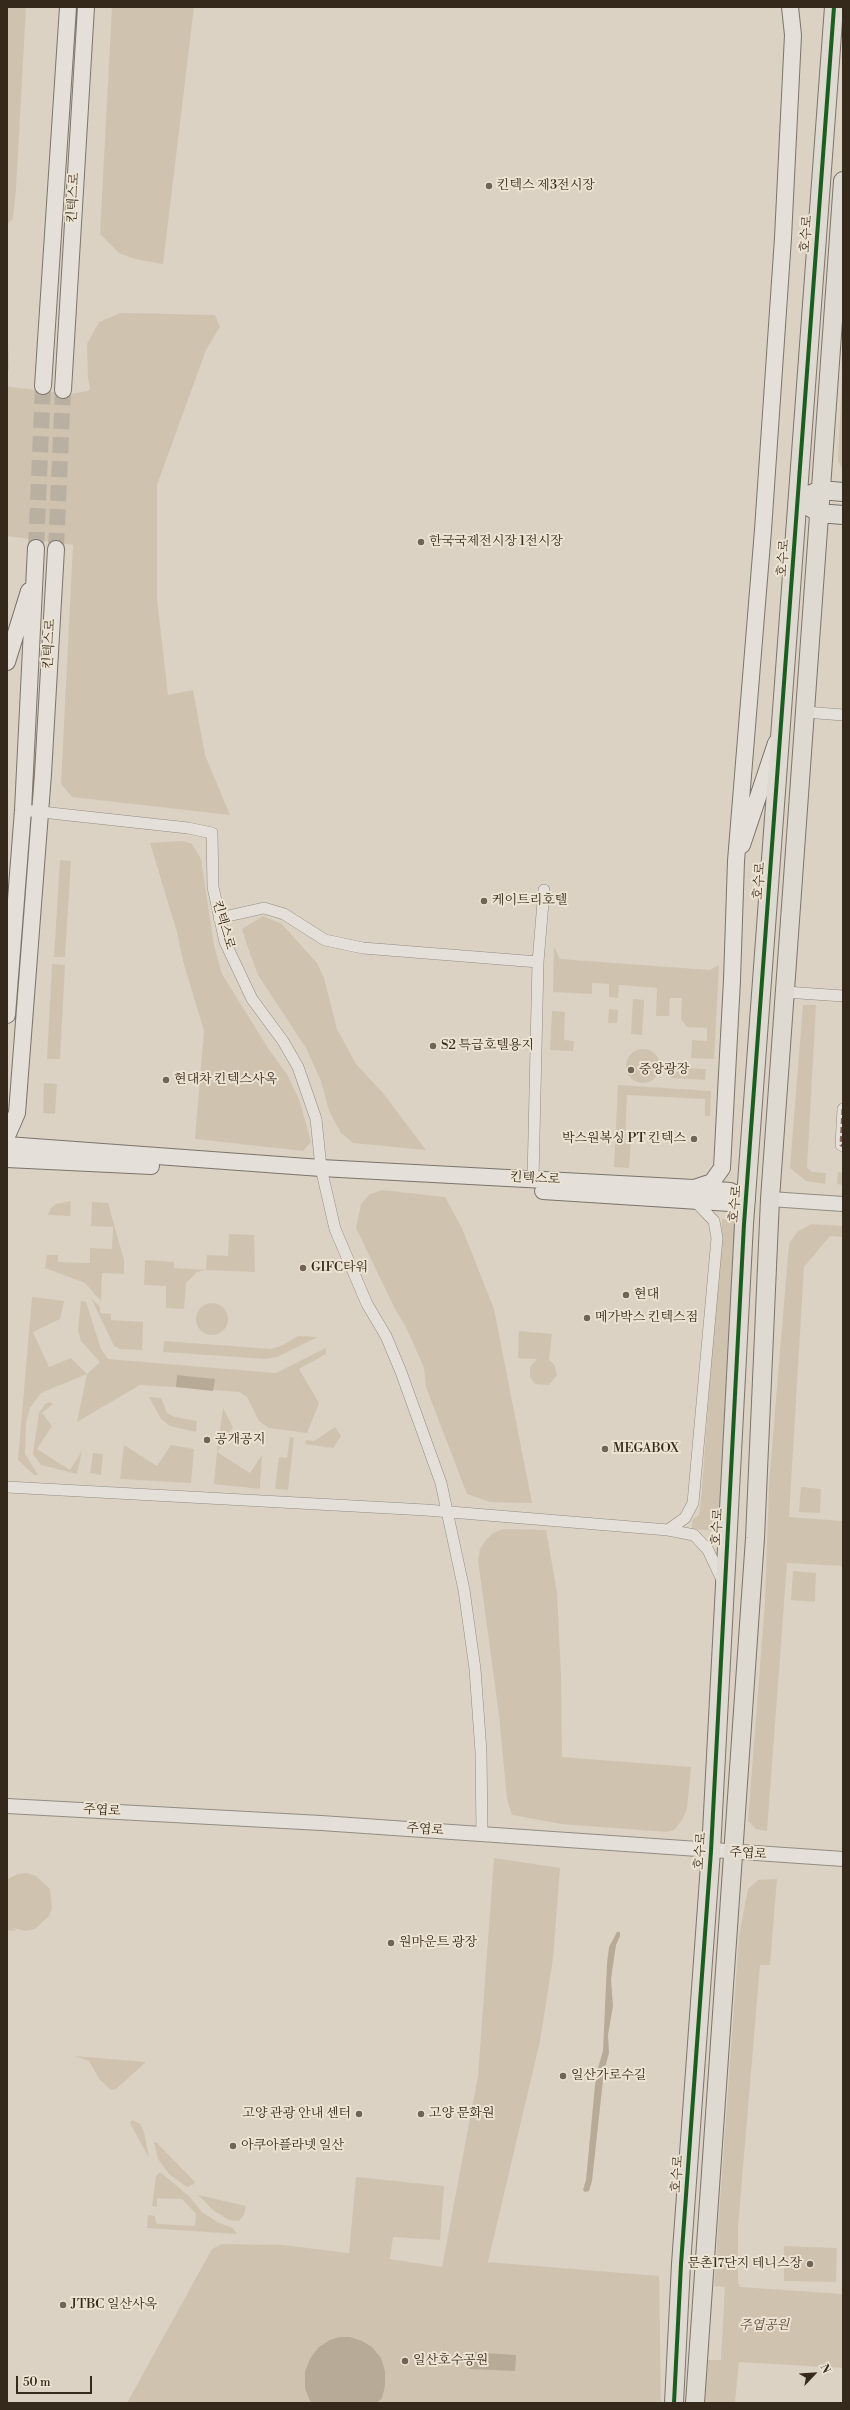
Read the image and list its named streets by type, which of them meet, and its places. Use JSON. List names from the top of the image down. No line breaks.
{"streets":{"main road":["킨텍스로","호수로"],"street":["주엽로"]},"crossings":[["킨텍스로","호수로"],["호수로","주엽로"]],"parks":["주엽공원"],"places":["킨텍스 제3전시장","한국국제전시장 1전시장","케이트리호텔","S2 특급호텔용지","중앙광장","현대차 킨텍스사옥","박스원복싱 PT 킨텍스","GIFC타워","현대","메가박스 킨텍스점","공개공지","MEGABOX","원마운트 광장","일산가로수길","고양 관광 안내 센터","고양 문화원","아쿠아플라넷 일산","문촌17단지 테니스장","JTBC 일산사옥","일산호수공원"],"scale_bar":"50 m","north":"top right"}
